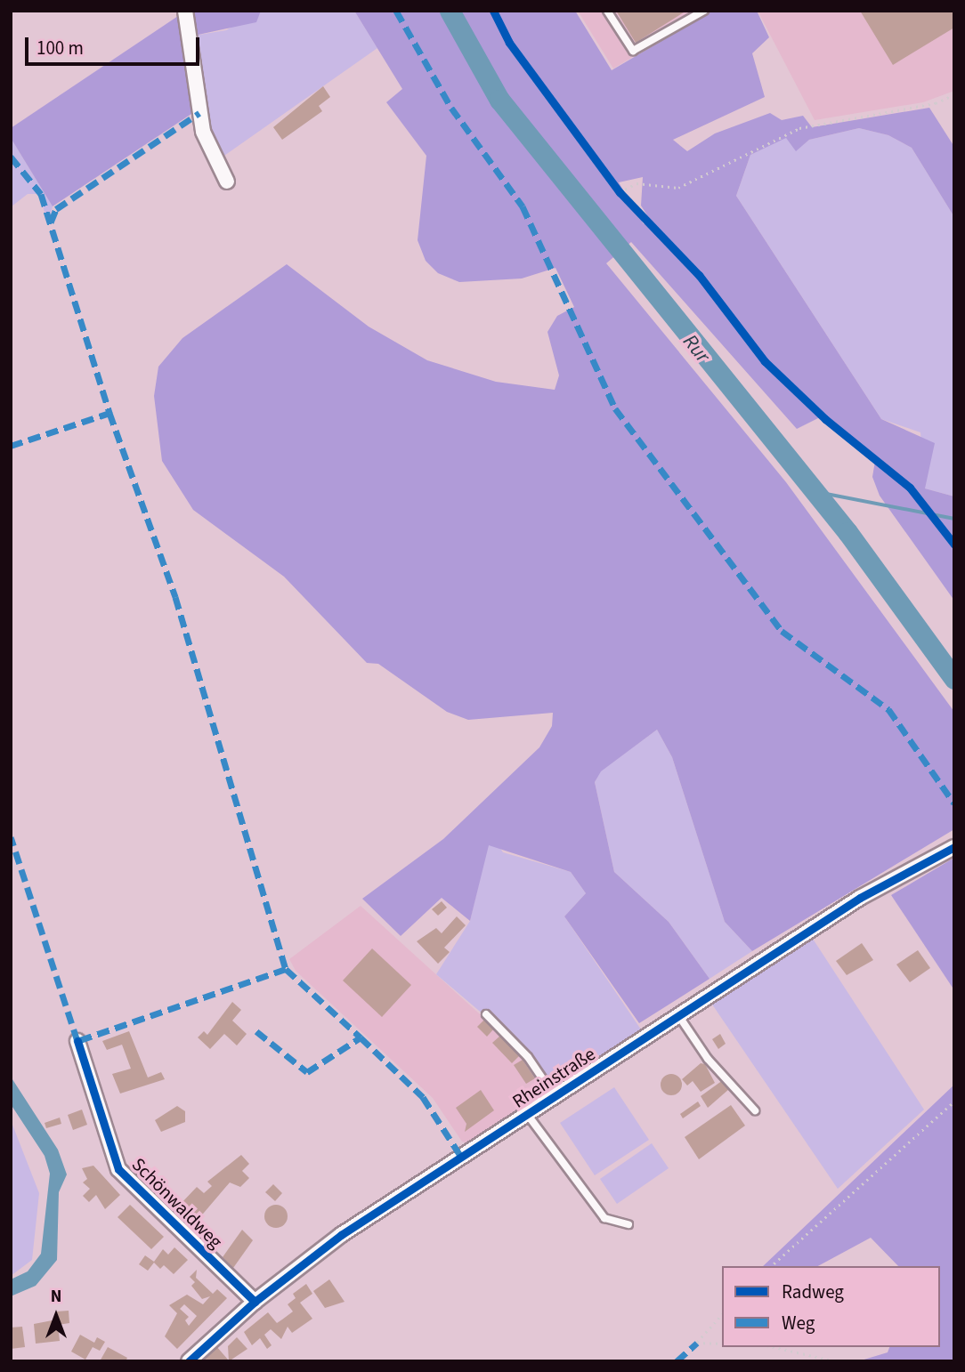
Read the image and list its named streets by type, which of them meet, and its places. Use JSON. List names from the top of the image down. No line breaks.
{"streets":{"street":["Rheinstraße","Schönwaldweg"]},"crossings":[["Rheinstraße","Schönwaldweg"]],"water":["Rur"],"legend":["Radweg","Weg"],"scale_bar":"100 m","north":"top"}
